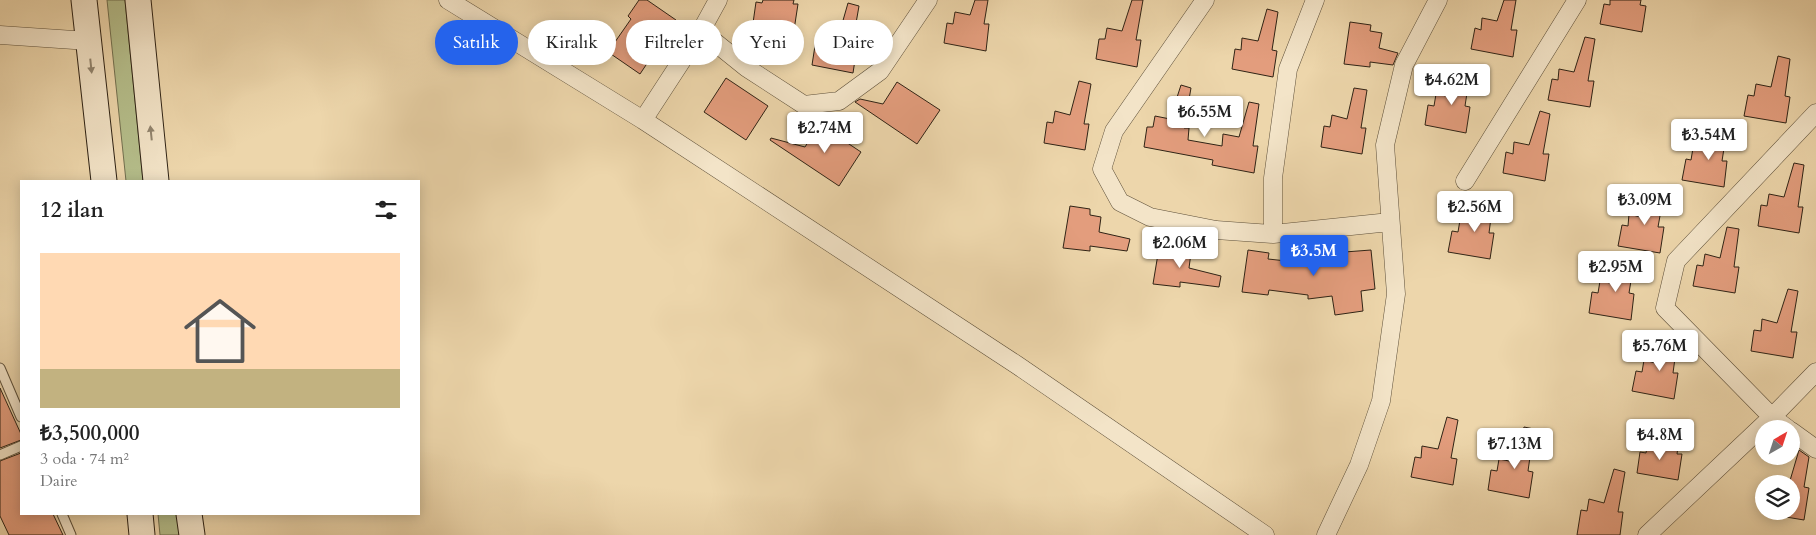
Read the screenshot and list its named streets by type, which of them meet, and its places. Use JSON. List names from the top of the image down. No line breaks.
{"north":"top right","page":{"chip":["Satılık","Kiralık","Filtreler","Yeni","Daire"],"price":["₺4.62M","₺6.55M","₺2.74M","₺3.54M","₺3.09M","₺2.56M","₺2.06M","₺3.5M","₺2.95M","₺5.76M","₺4.8M","₺7.13M"],"heading":"12 ilan","list":[{"name":"₺3,500,000","note":"3 oda · 74 m² · Daire"}]}}
